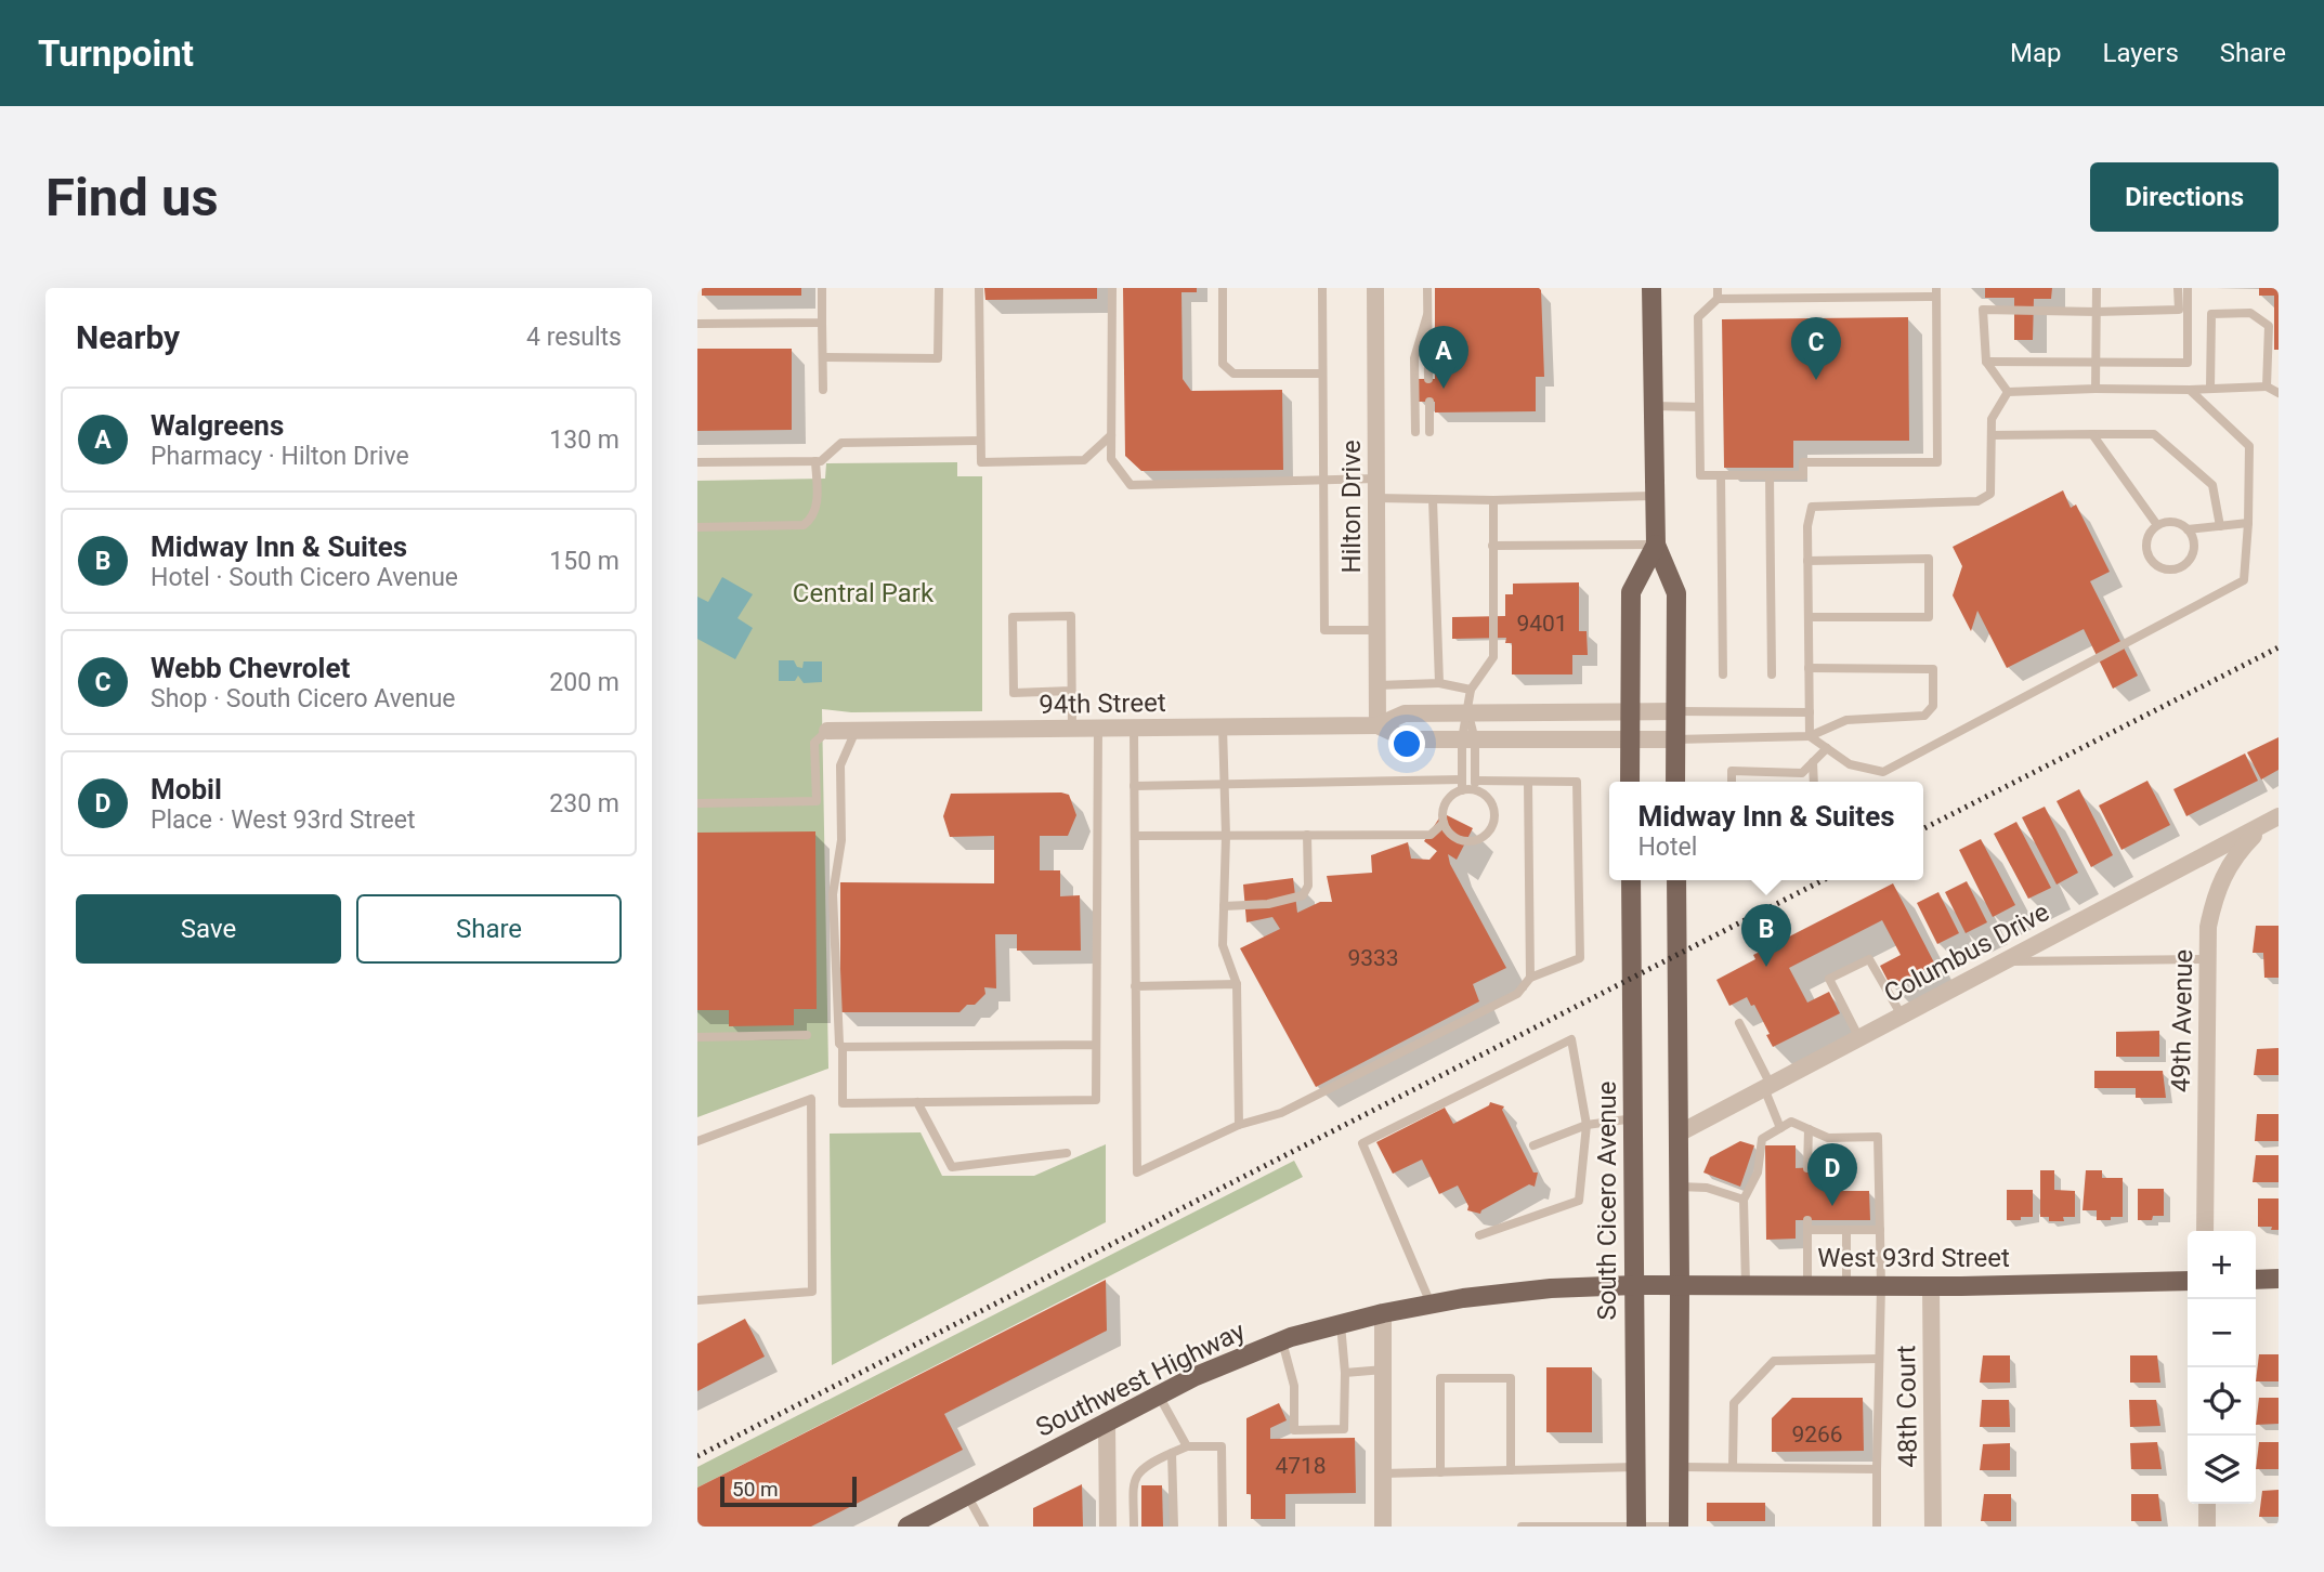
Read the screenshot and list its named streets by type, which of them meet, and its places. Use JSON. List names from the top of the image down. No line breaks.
{"streets":{"main road":["South Cicero Avenue","West 93rd Street","Southwest Highway"],"street":["Hilton Drive","94th Street","Columbus Drive","49th Avenue","48th Court"]},"crossings":[["Hilton Drive","94th Street"],["Columbus Drive","49th Avenue"],["South Cicero Avenue","West 93rd Street"],["South Cicero Avenue","Southwest Highway"],["West 93rd Street","Southwest Highway"],["West 93rd Street","48th Court"]],"parks":["Central Park"],"house_numbers":["9401","9333","9266","4718"],"scale_bar":"50 m","page":{"header":"Turnpoint","nav":["Map","Layers","Share"],"buttons":["Directions",["Save","Share"]],"title":"Find us","heading":["Nearby","4 results"],"pins":["C","A","B","D"],"list":[{"mark":"A","name":"Walgreens","note":"Pharmacy · Hilton Drive","value":"130 m"},{"mark":"B","name":"Midway Inn & Suites","note":"Hotel · South Cicero Avenue","value":"150 m"},{"mark":"C","name":"Webb Chevrolet","note":"Shop · South Cicero Avenue","value":"200 m"},{"mark":"D","name":"Mobil","note":"Place · West 93rd Street","value":"230 m"}],"popup":["Midway Inn & Suites","Hotel"],"map_buttons":["+","−"],"scale":"50 m"}}
